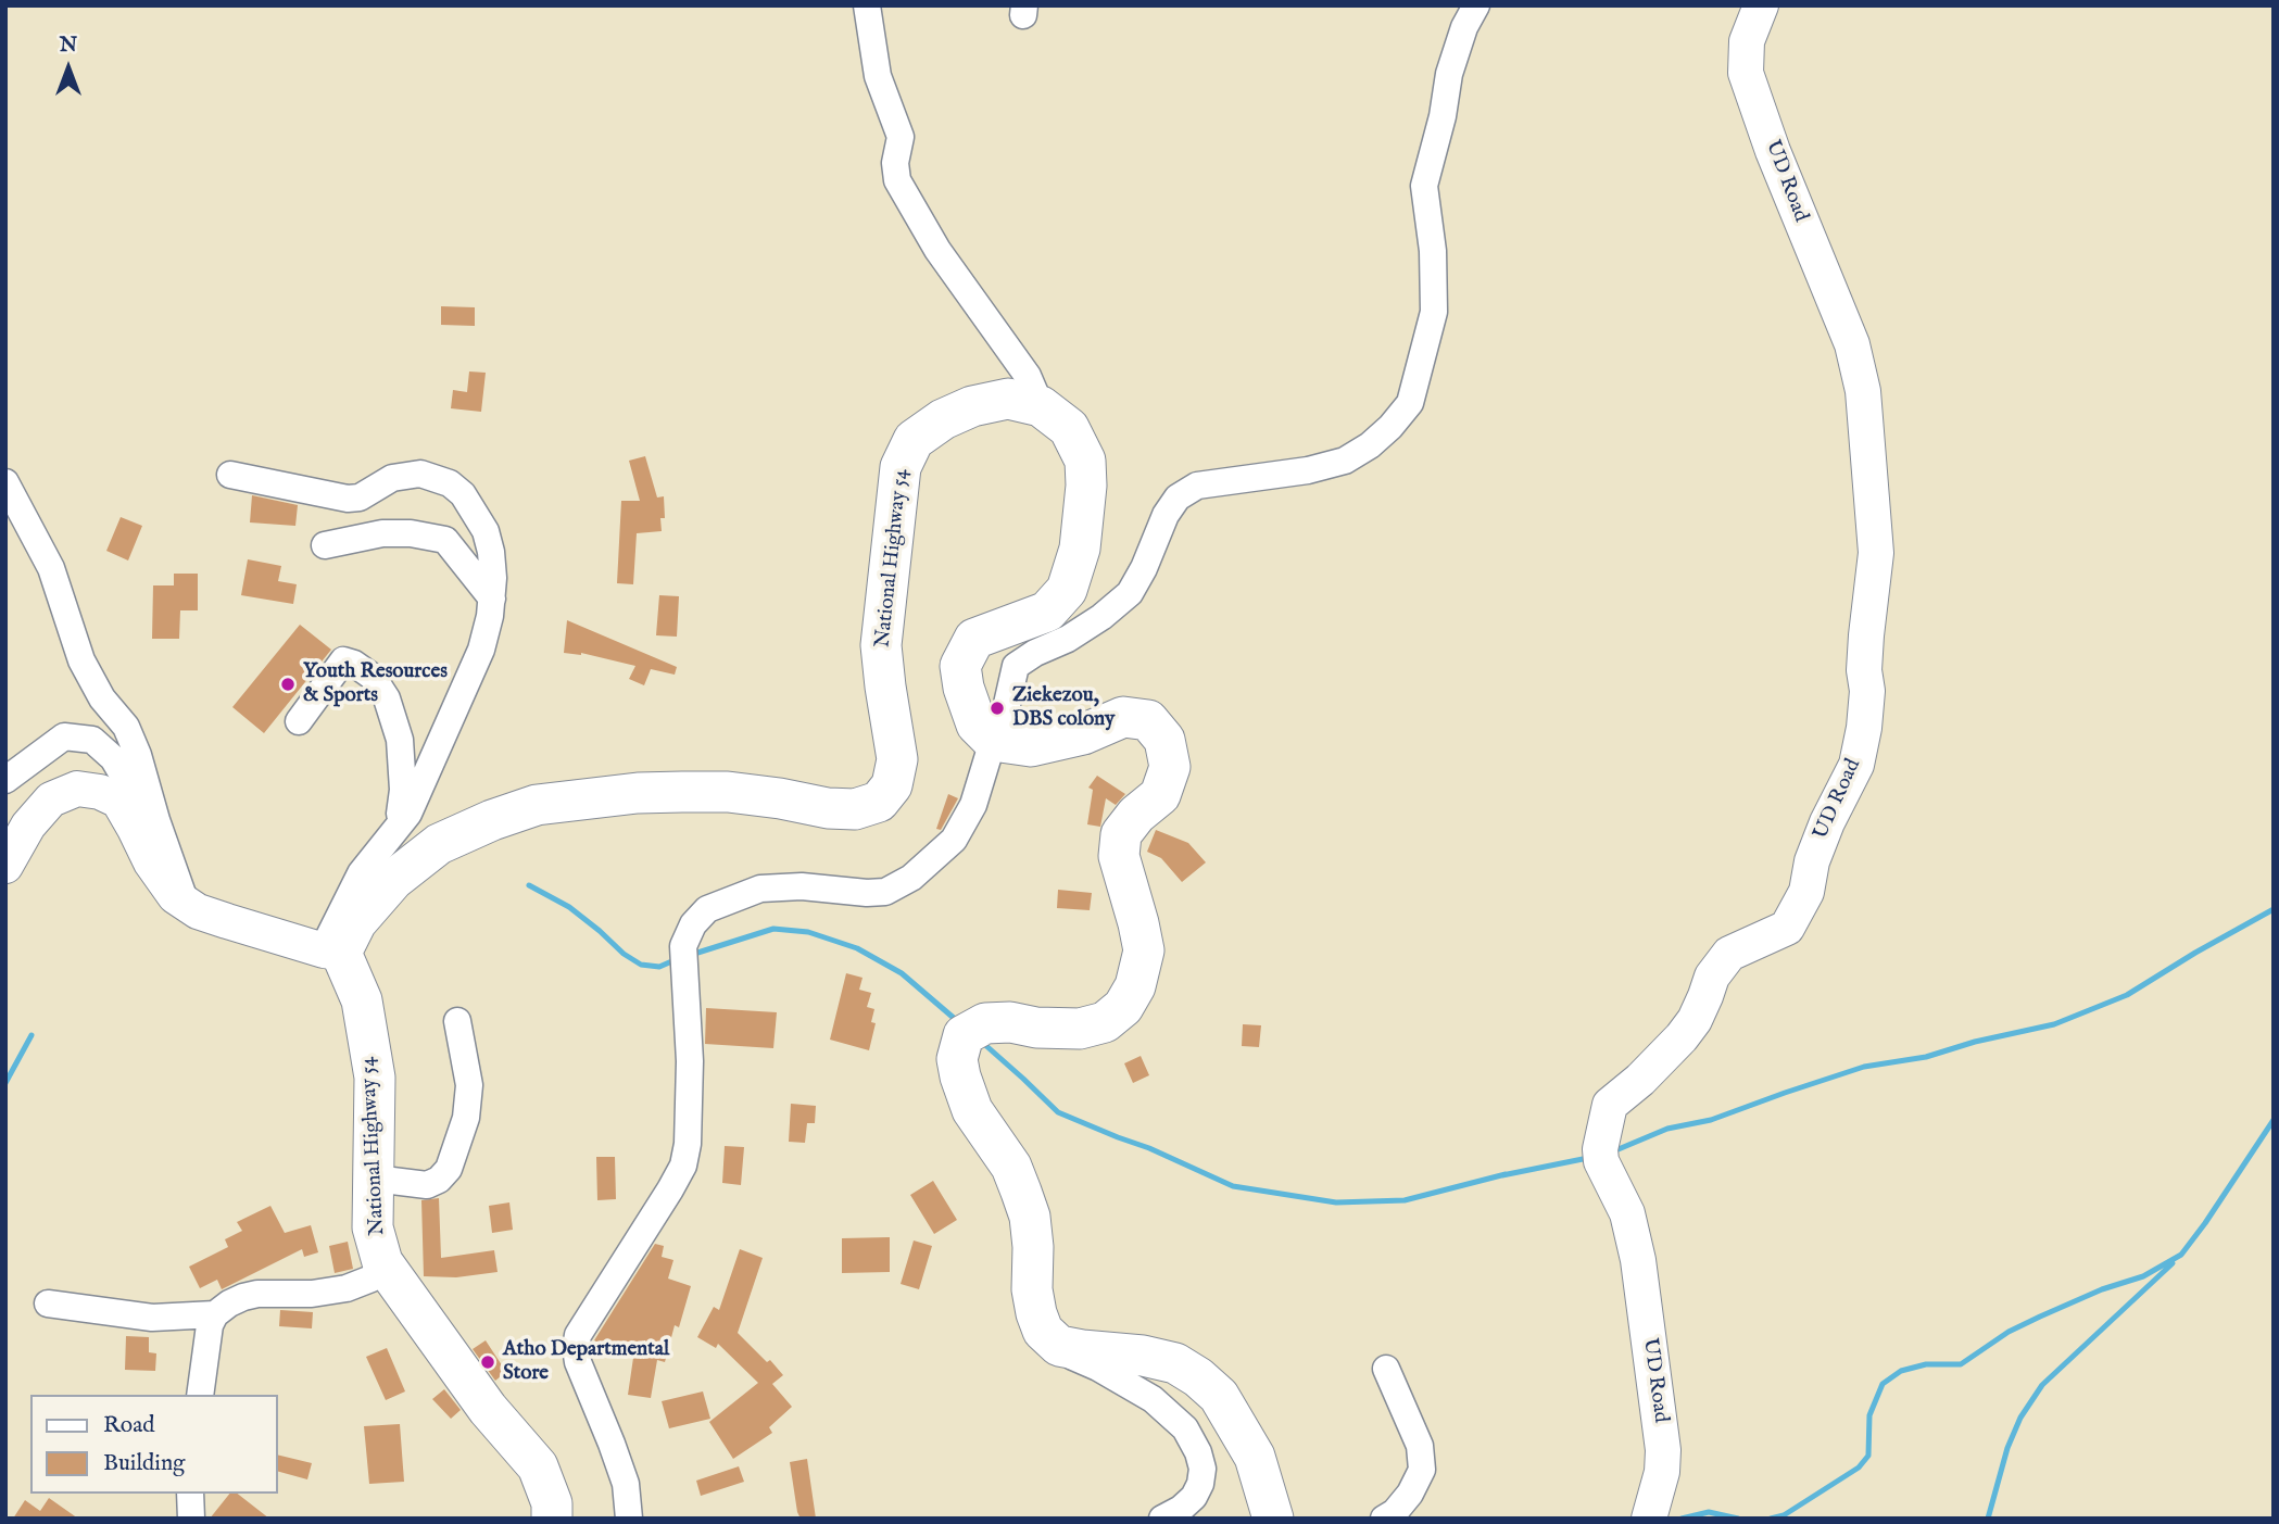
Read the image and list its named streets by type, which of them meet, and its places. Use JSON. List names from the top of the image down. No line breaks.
{"streets":{"highway":["National Highway 54"],"main road":["UD Road"]},"places":["Youth Resources & Sports","Ziekezou, DBS colony","Atho Departmental Store"],"legend":["Road","Building"],"north":"top"}
